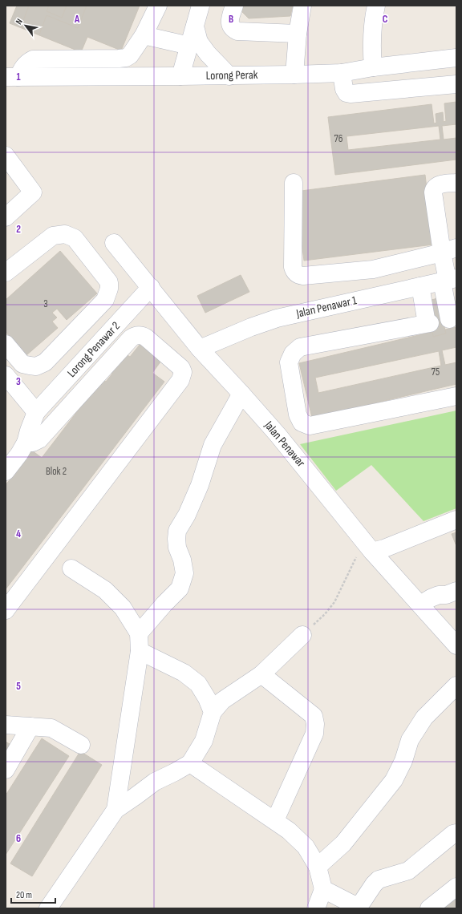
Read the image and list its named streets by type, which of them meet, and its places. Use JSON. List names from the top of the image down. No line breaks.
{"streets":{"street":["Lorong Perak","Jalan Penawar 1","Lorong Penawar 2","Jalan Penawar"]},"crossings":[["Jalan Penawar 1","Jalan Penawar"],["Lorong Penawar 2","Jalan Penawar"]],"house_numbers":["76","3","75","Blok 2"],"scale_bar":"20 m","north":"top left","grid":{"columns":["A","B","C"],"rows":["1","2","3","4","5","6"]}}
